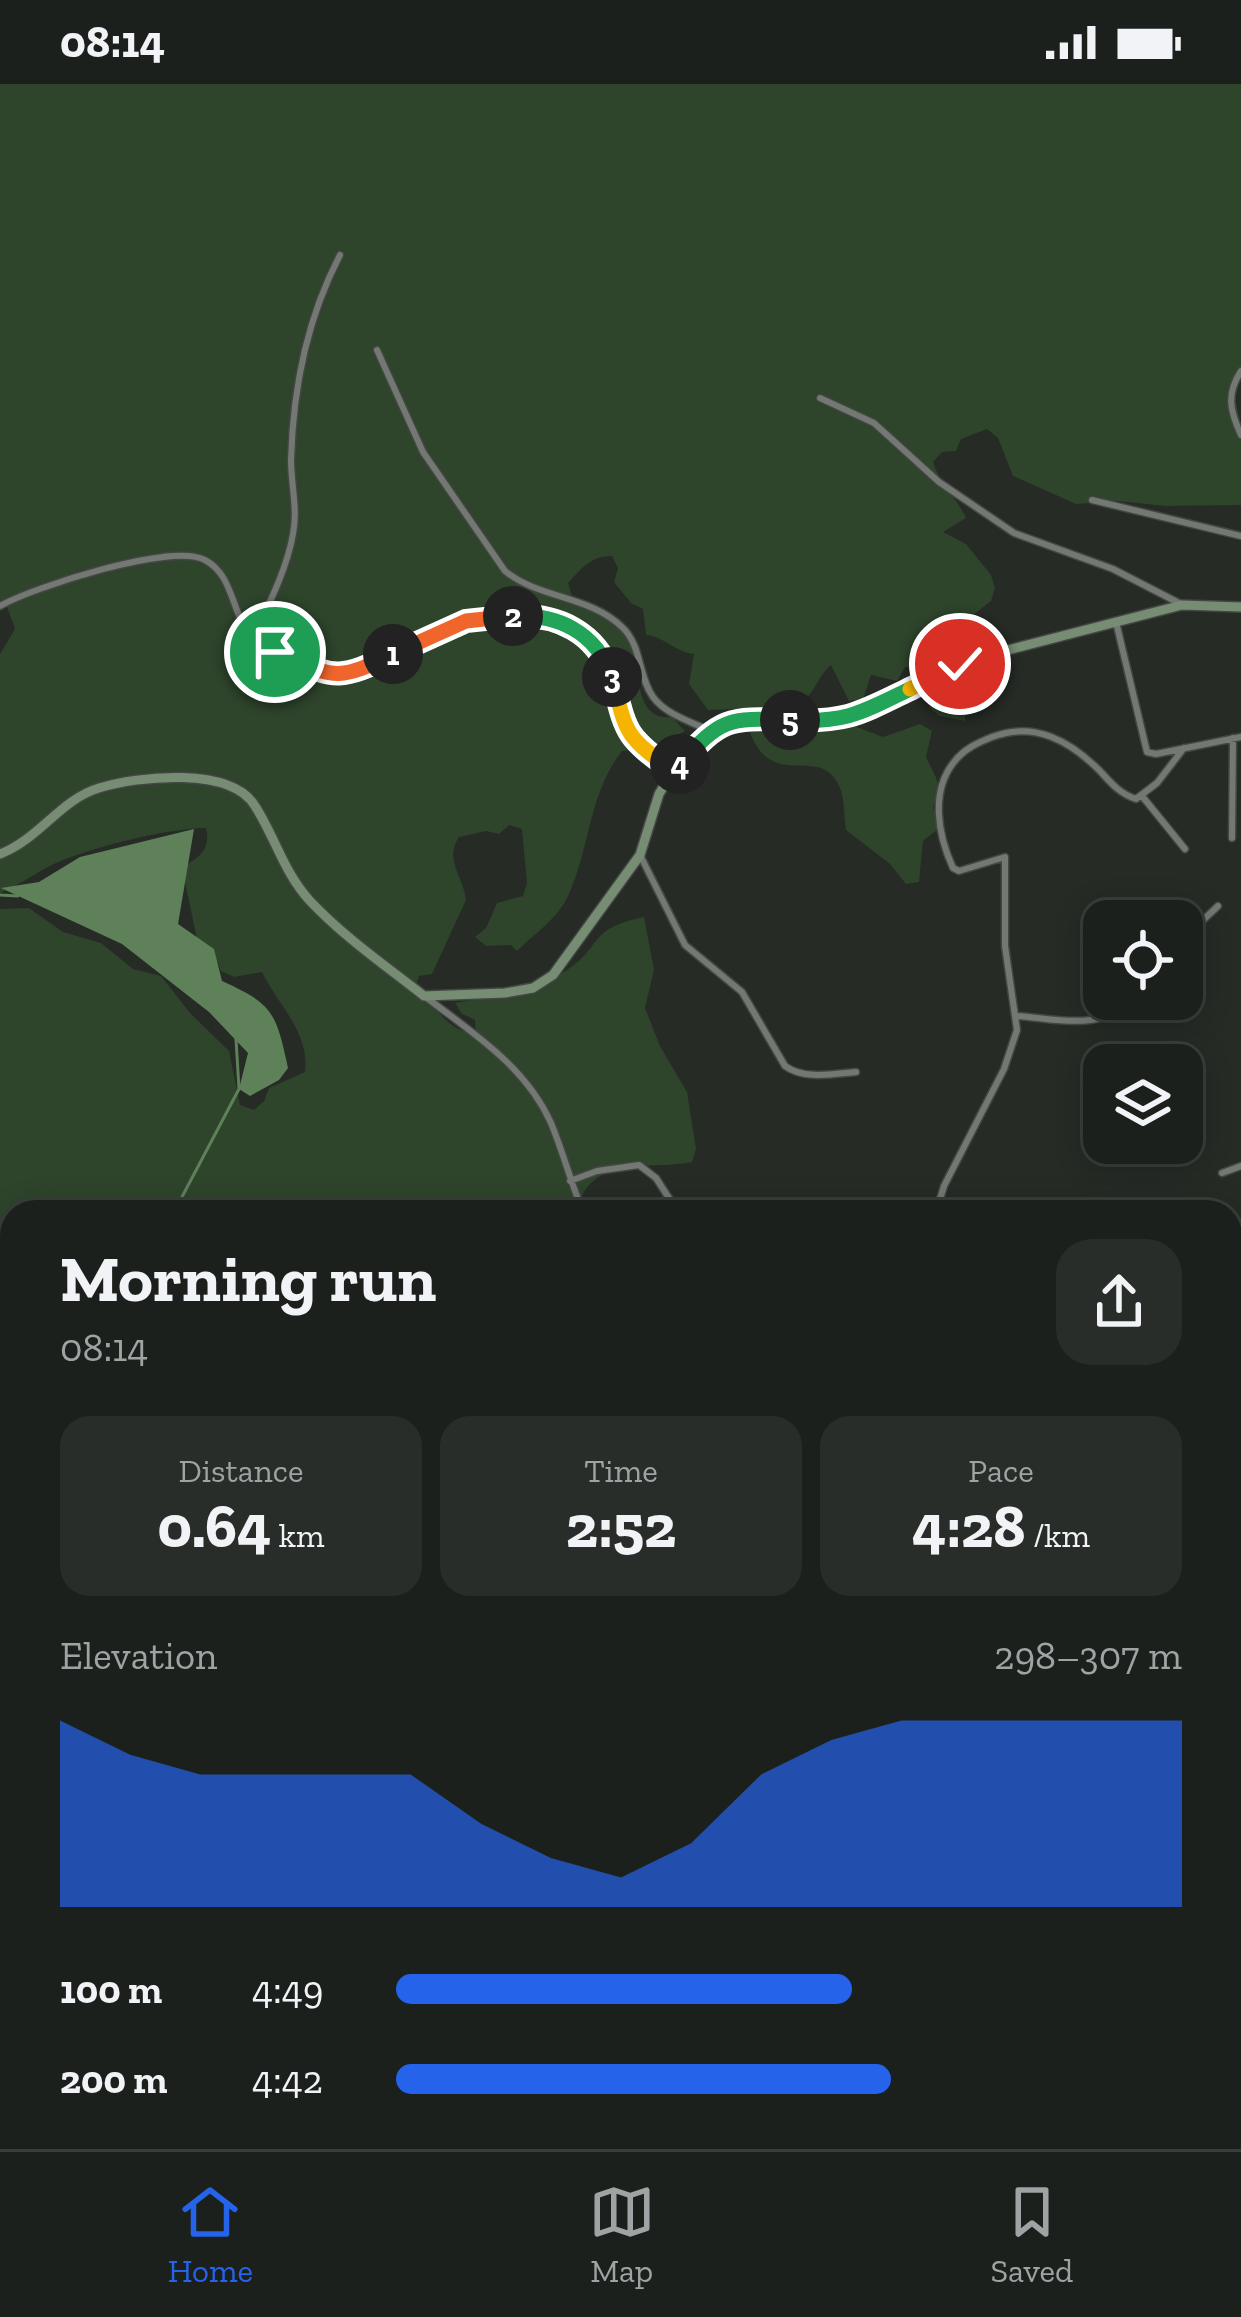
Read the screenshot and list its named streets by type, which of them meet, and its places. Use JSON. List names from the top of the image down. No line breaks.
{"page":{"status":"08:14","pins":["2","1","3","5","4"],"heading":["Morning run","08:14"],"stats":[["Distance","0.64 km"],["Time","2:52"],["Pace","4:28 /km"]],"chart":["Elevation","298–307 m"],"list":[{"name":"100 m","note":"4:49"},{"name":"200 m","note":"4:42"}],"tabs":["Home","Map","Saved"]}}
